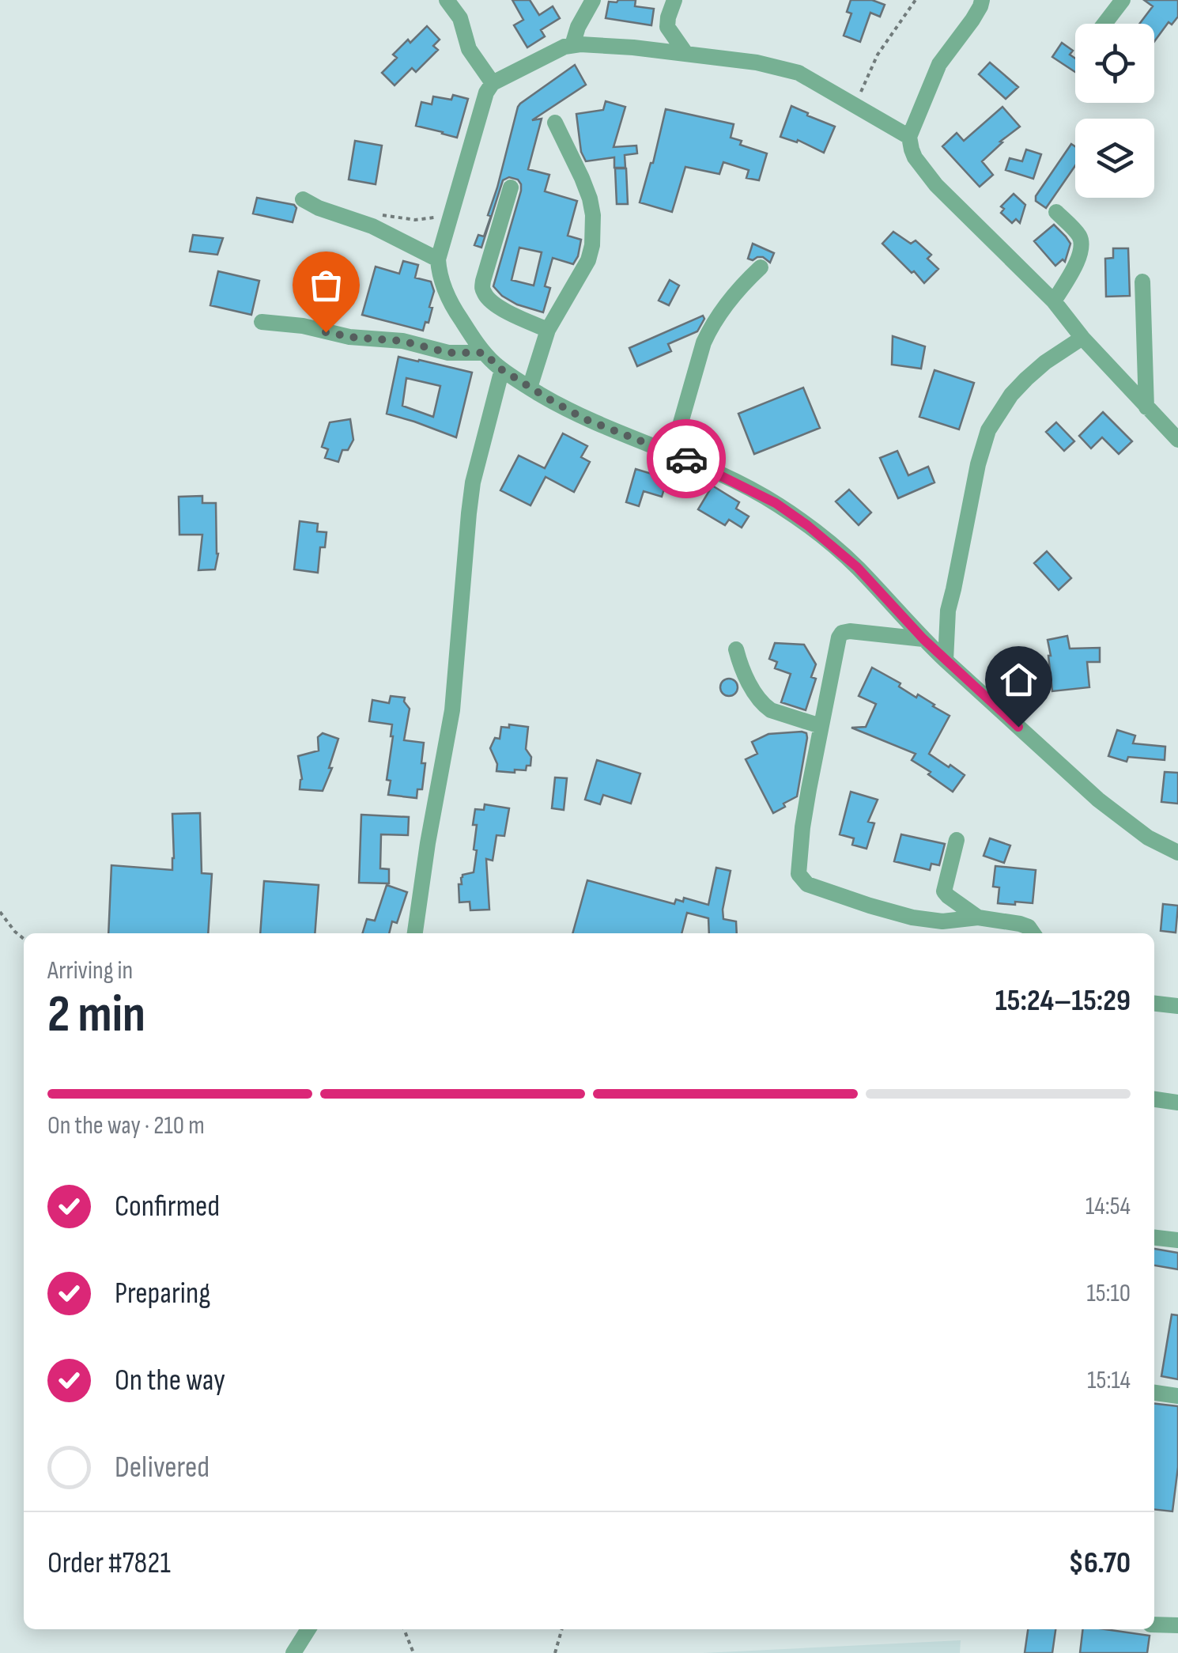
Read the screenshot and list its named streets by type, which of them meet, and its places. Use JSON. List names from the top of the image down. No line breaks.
{"page":{"heading":["2 min","Arriving in","15:24–15:29"],"panel":["Order #7821","$6.70"],"bar":"On the way · 210 m","list":[["Confirmed","14:54"],["Preparing","15:10"],["On the way","15:14"],"Delivered"]}}
